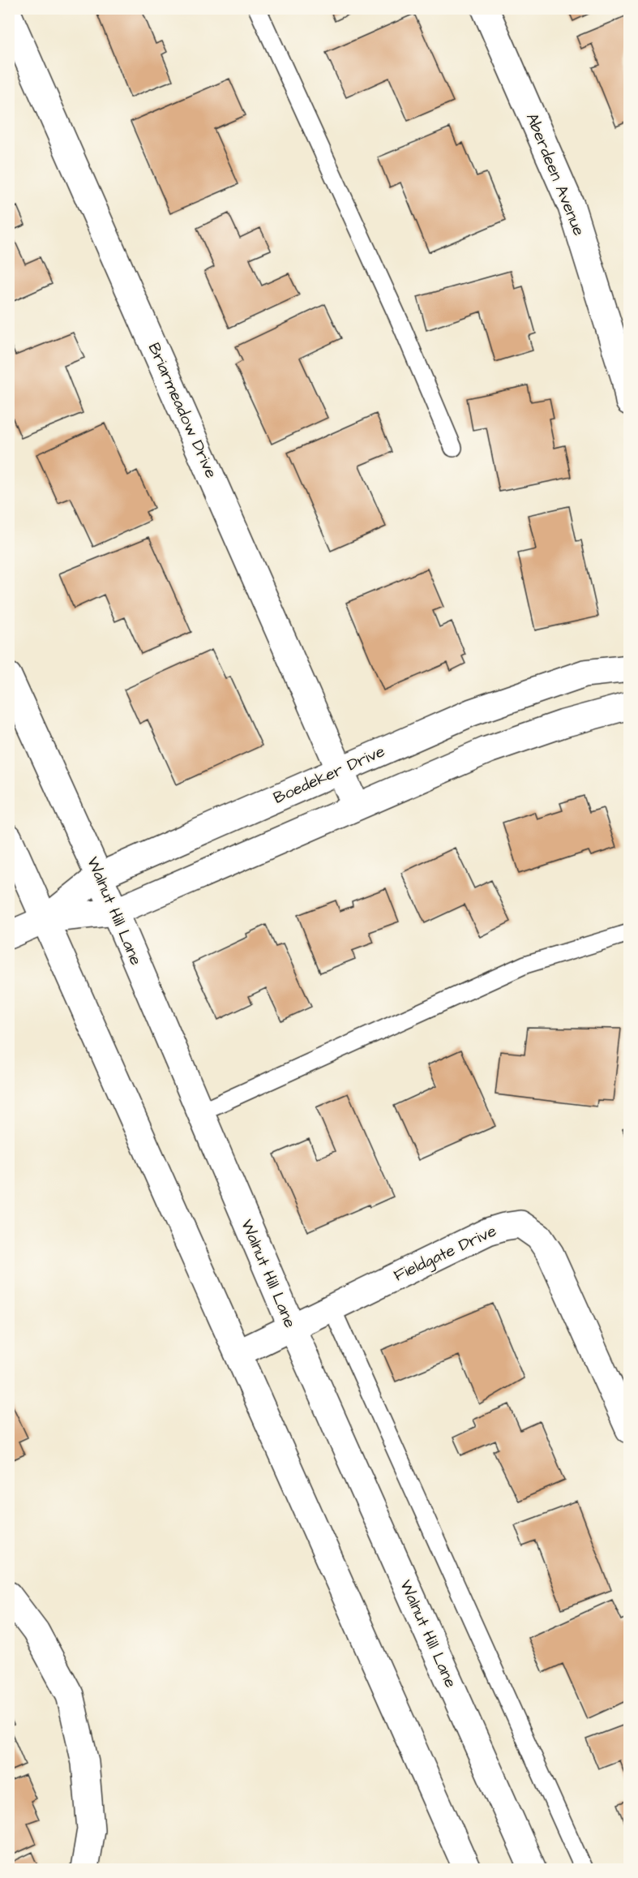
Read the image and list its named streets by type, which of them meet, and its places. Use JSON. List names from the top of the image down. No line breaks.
{"streets":{"street":["Aberdeen Avenue","Briarmeadow Drive","Boedeker Drive","Walnut Hill Lane","Fieldgate Drive"]},"crossings":[["Briarmeadow Drive","Boedeker Drive"],["Boedeker Drive","Walnut Hill Lane"],["Walnut Hill Lane","Fieldgate Drive"]]}
